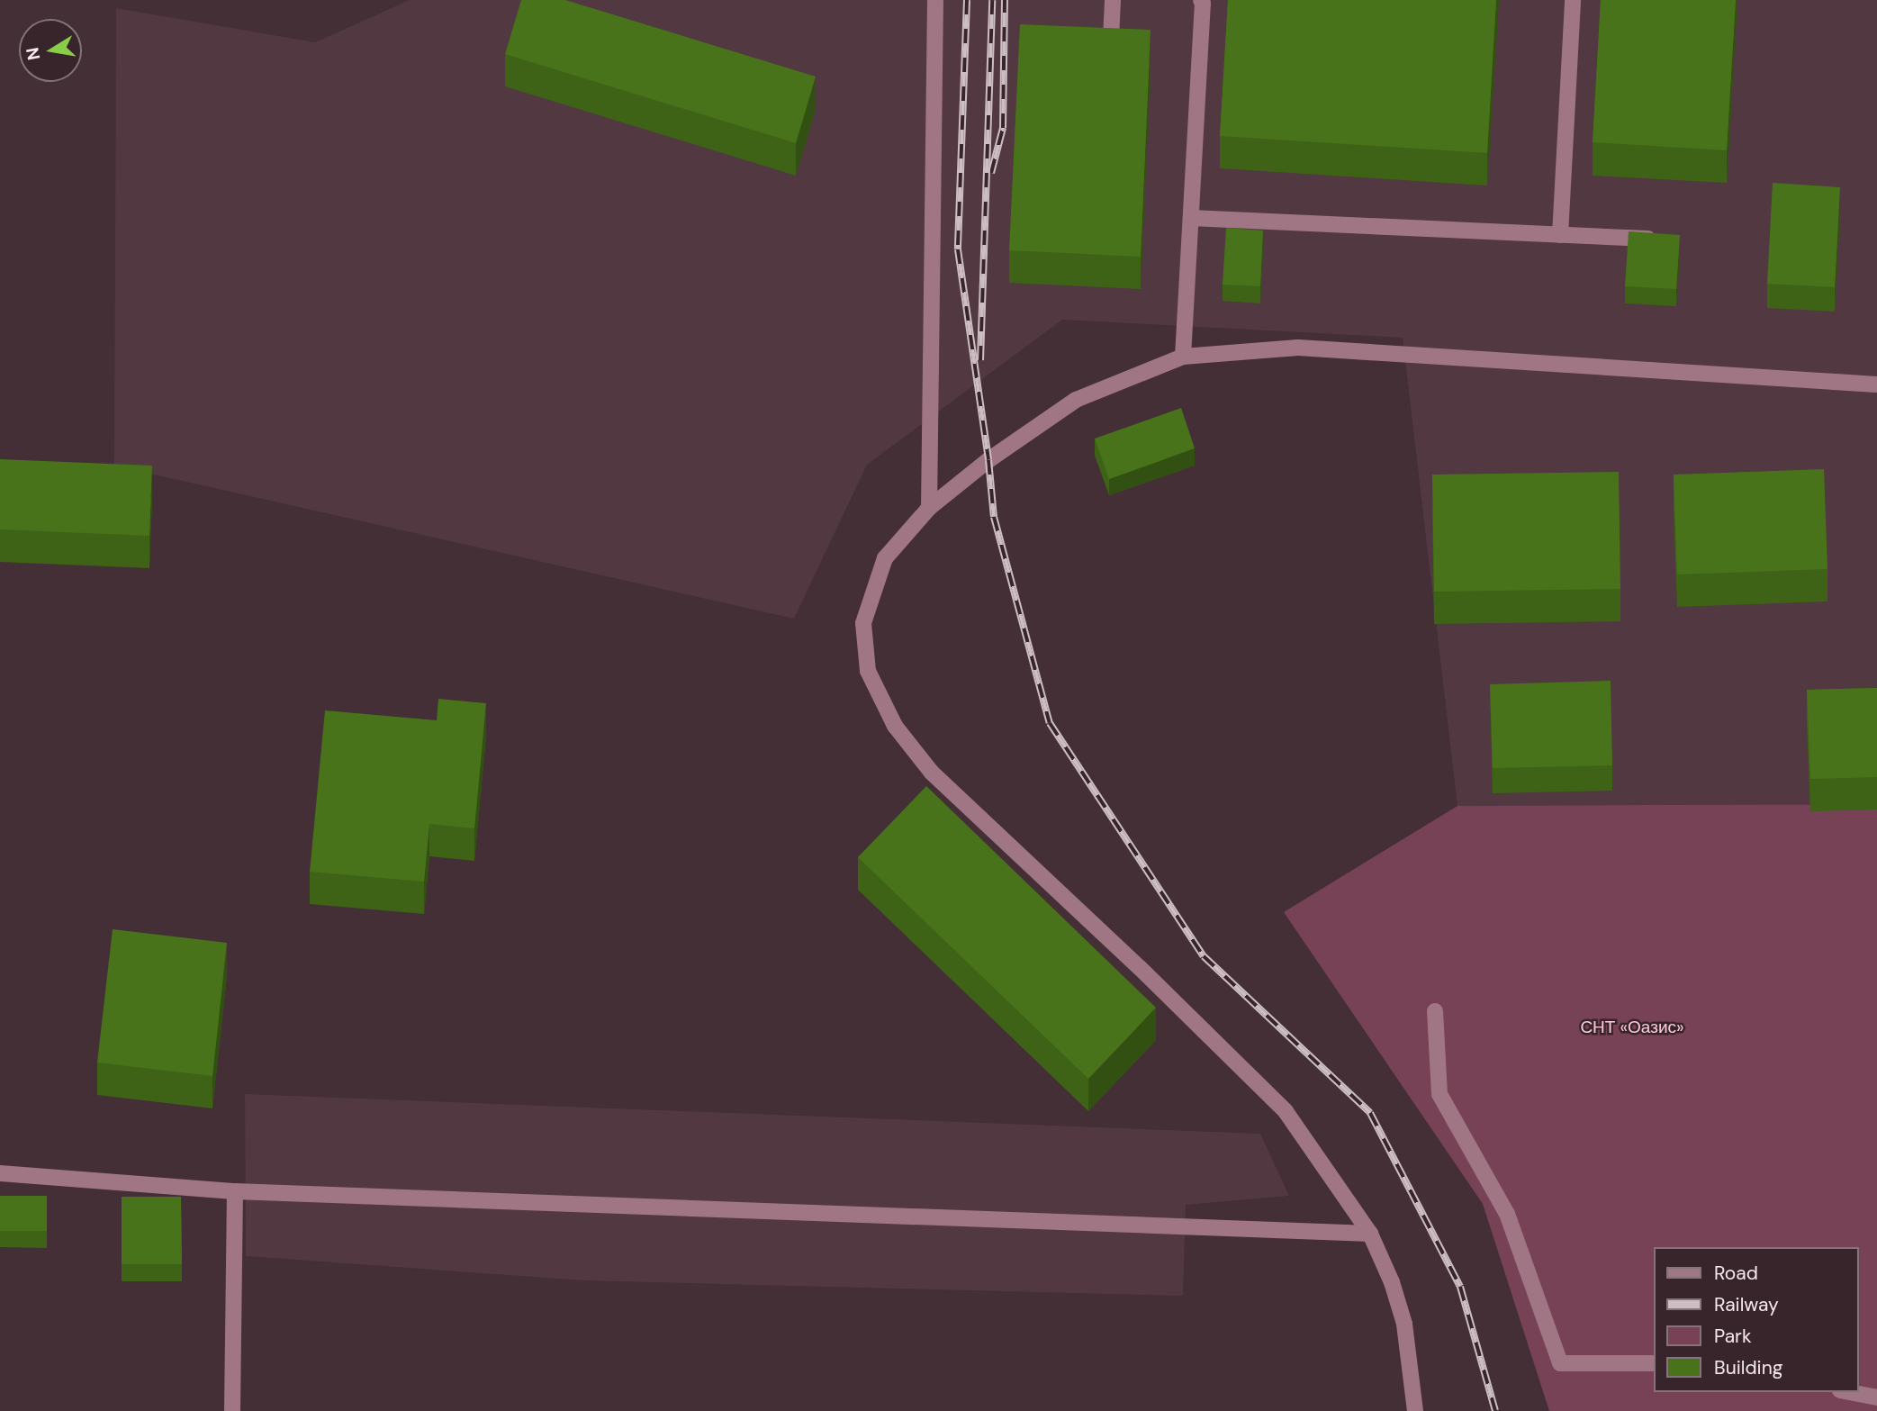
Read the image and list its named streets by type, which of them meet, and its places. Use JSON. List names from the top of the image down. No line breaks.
{"parks":["СНТ «Оазис»"],"legend":["Road","Railway","Park","Building"],"north":"left"}
